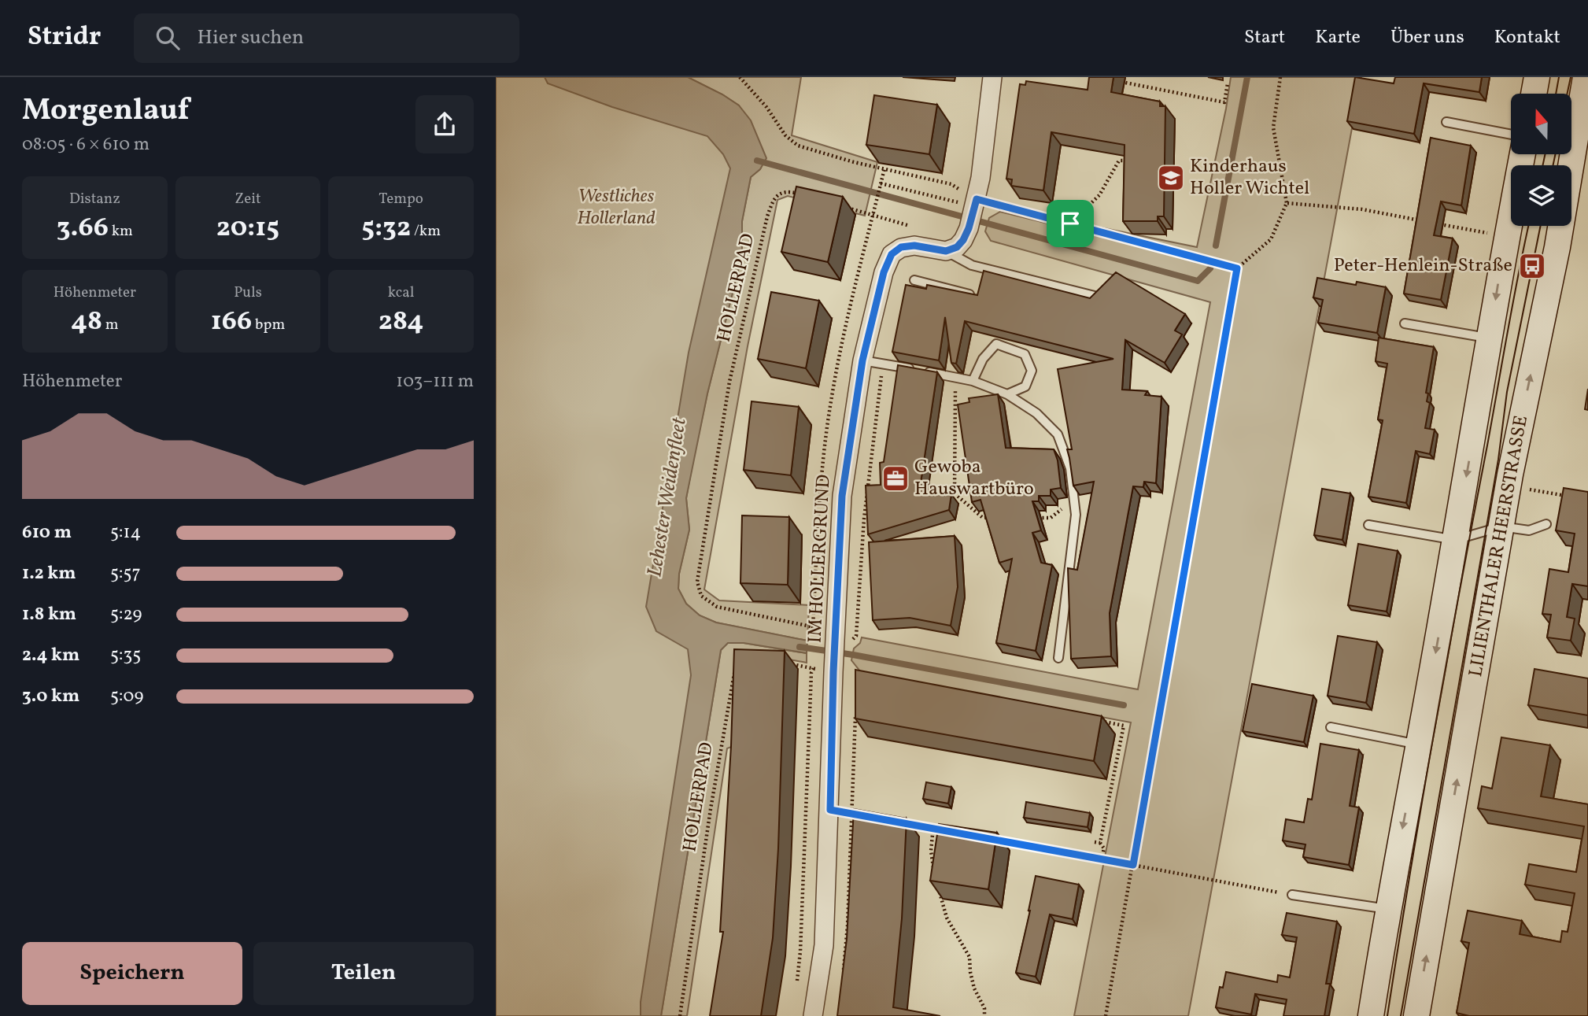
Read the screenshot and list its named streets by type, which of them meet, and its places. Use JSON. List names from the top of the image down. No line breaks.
{"streets":{"main road":["LILIENTHALER HEERSTRASSE"],"street":["IM HOLLERGRUND"],"path":["HOLLERPAD"]},"water":["Lehester Weidenfleet"],"parks":["Westliches Hollerland"],"places":{"school or university":["Kinderhaus Holler Wichtel"],"bus stop":["Peter-Henlein-Straße"],"office":["Gewoba Hauswartbüro"]},"north":"top","page":{"header":"Stridr","search":"Hier suchen","nav":["Start","Karte","Über uns","Kontakt"],"heading":["Morgenlauf","08:05 · 6 × 610 m"],"stats":[["Distanz","3.66 km"],["Zeit","20:15"],["Tempo","5:32 /km"],["Höhenmeter","48 m"],["Puls","166 bpm"],["kcal","284"]],"chart":["Höhenmeter","103–111 m"],"list":[{"name":"610 m","note":"5:14"},{"name":"1.2 km","note":"5:57"},{"name":"1.8 km","note":"5:29"},{"name":"2.4 km","note":"5:35"},{"name":"3.0 km","note":"5:09"}],"buttons":["Speichern","Teilen"]}}
